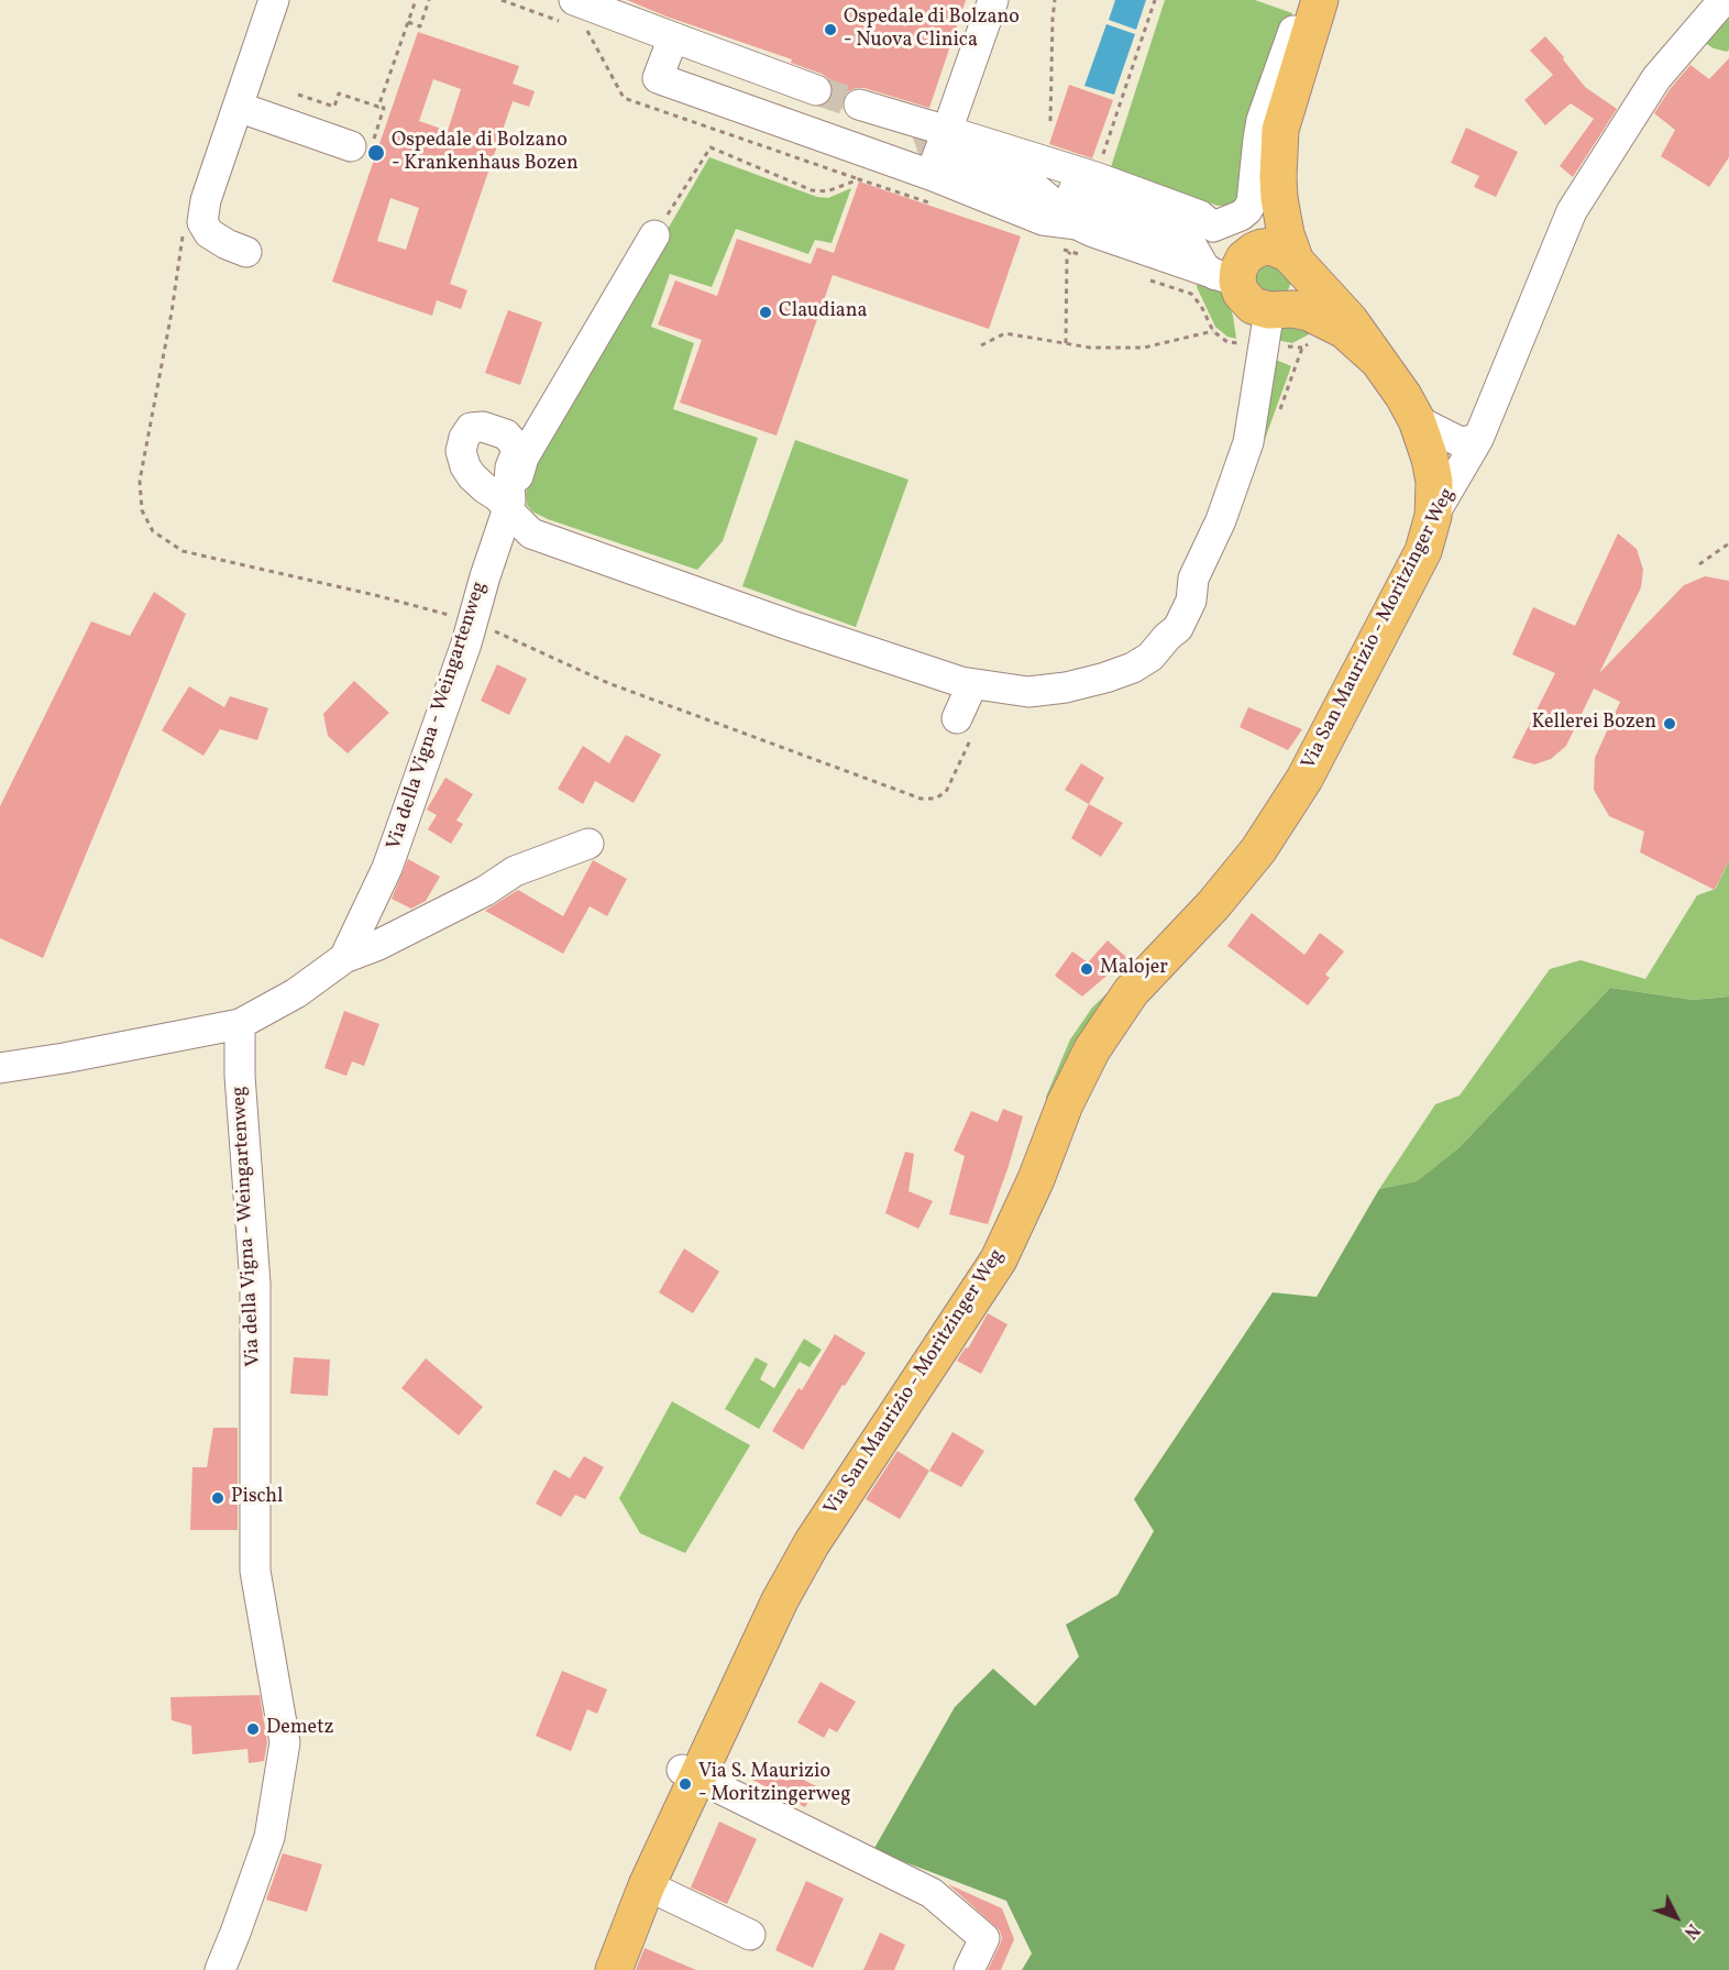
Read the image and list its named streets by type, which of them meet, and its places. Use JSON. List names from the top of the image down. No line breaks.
{"streets":{"main road":["Via San Maurizio - Moritzinger Weg"],"street":["Via della Vigna - Weingartenweg"]},"places":["Ospedale di Bolzano - Nuova Clinica","Ospedale di Bolzano - Krankenhaus Bozen","Claudiana","Kellerei Bozen","Malojer","Pischl","Demetz","Via S. Maurizio - Moritzingerweg"],"north":"bottom right"}
